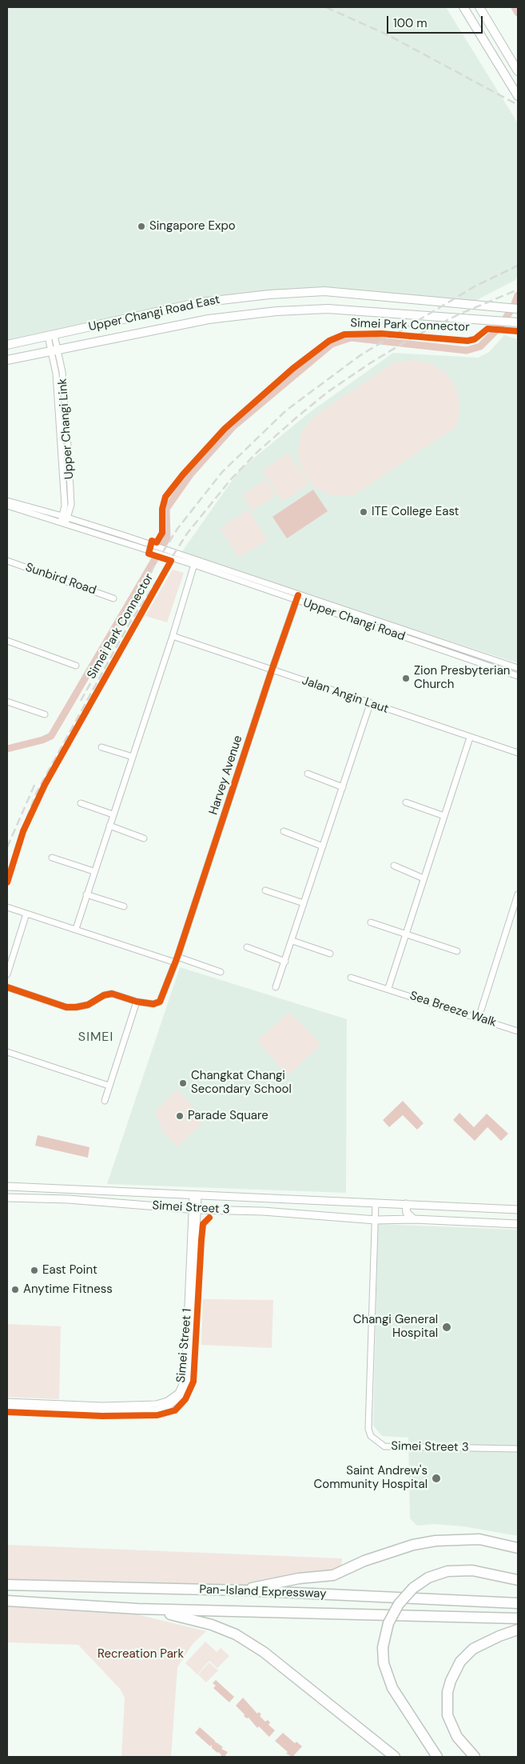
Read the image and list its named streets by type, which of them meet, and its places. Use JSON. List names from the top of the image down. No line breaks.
{"streets":{"highway":["Pan-Island Expressway"],"main road":["Upper Changi Road East","Simei Street 3"],"street":["Upper Changi Link","Sunbird Road","Upper Changi Road","Jalan Angin Laut","Harvey Avenue","Sea Breeze Walk","Simei Street 1"],"cycle path":["Simei Park Connector"]},"crossings":[["Upper Changi Road East","Upper Changi Link"],["Upper Changi Link","Upper Changi Road"],["Upper Changi Road","Harvey Avenue"],["Jalan Angin Laut","Harvey Avenue"],["Simei Street 3","Simei Street 1"]],"districts":["SIMEI"],"parks":["Recreation Park"],"places":["Singapore Expo","ITE College East","Zion Presbyterian Church","Changkat Changi Secondary School","Parade Square","East Point","Anytime Fitness","Changi General Hospital","Saint Andrew's Community Hospital"],"scale_bar":"100 m"}
